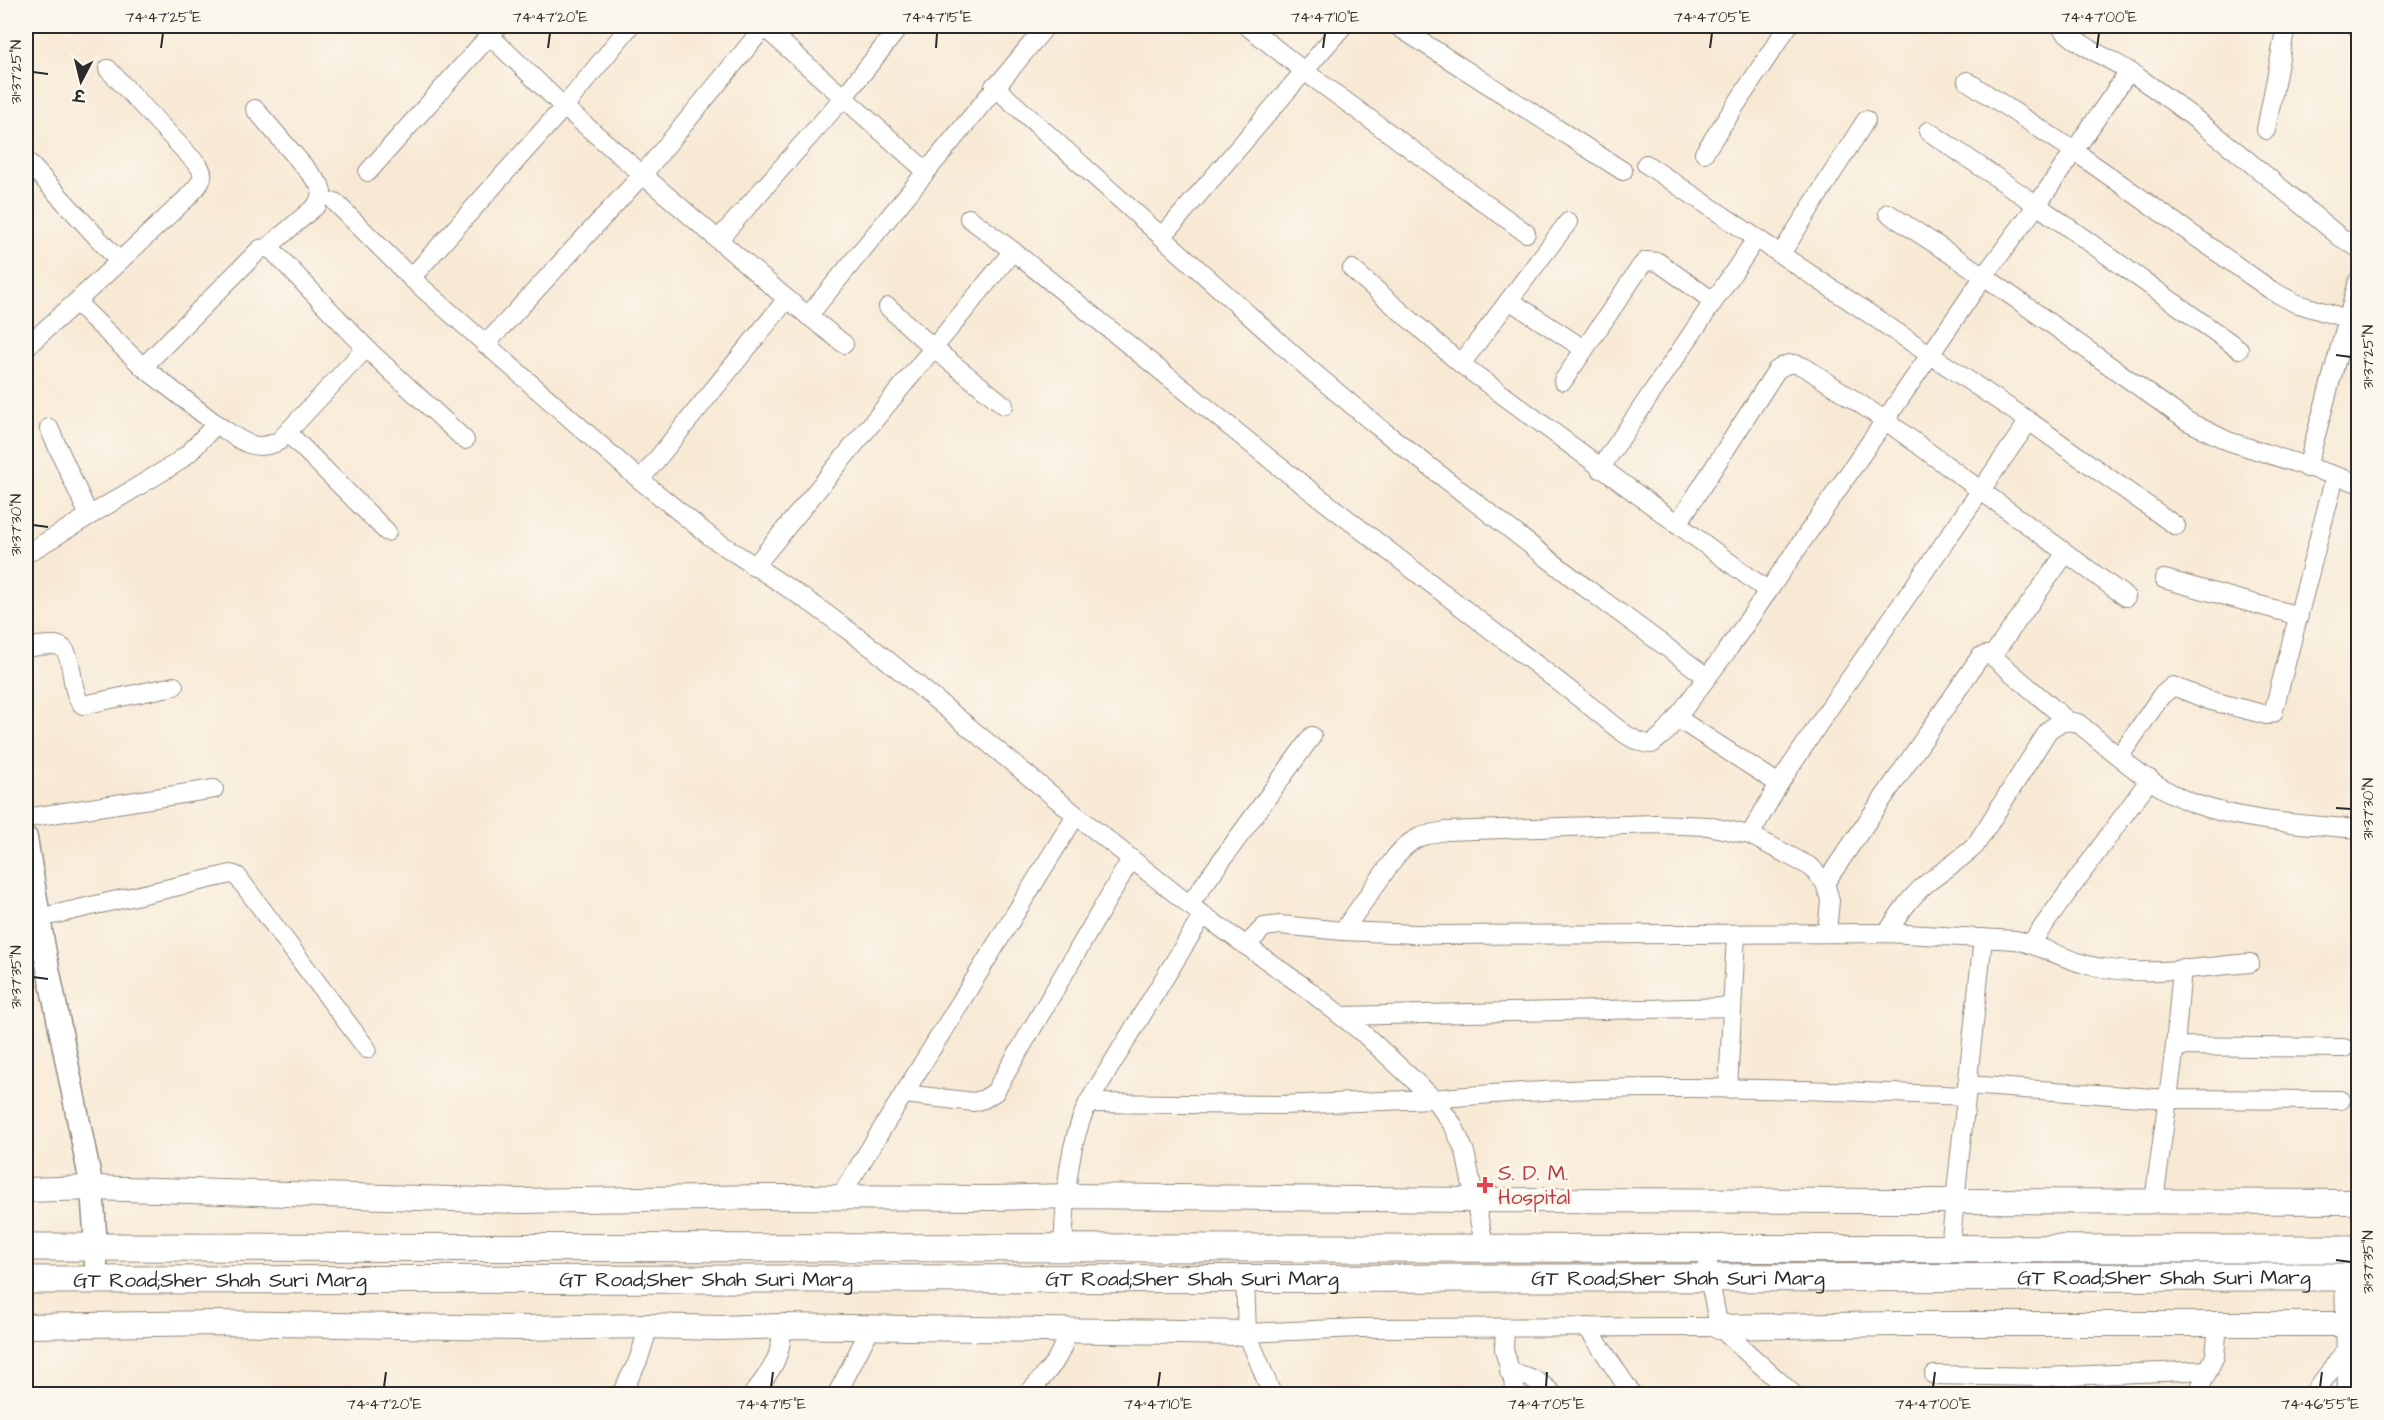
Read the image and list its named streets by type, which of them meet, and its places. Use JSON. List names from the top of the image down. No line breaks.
{"streets":{"main road":["GT Road;Sher Shah Suri Marg"]},"places":{"health":["S. D. M. Hospital"]},"north":"bottom","coordinates":["74°47'25\"E","74°47'20\"E","74°47'15\"E","74°47'10\"E","74°47'05\"E","74°47'00\"E","31°37'25\"N","31°37'30\"N","31°37'35\"N","74°46'55\"E"]}
